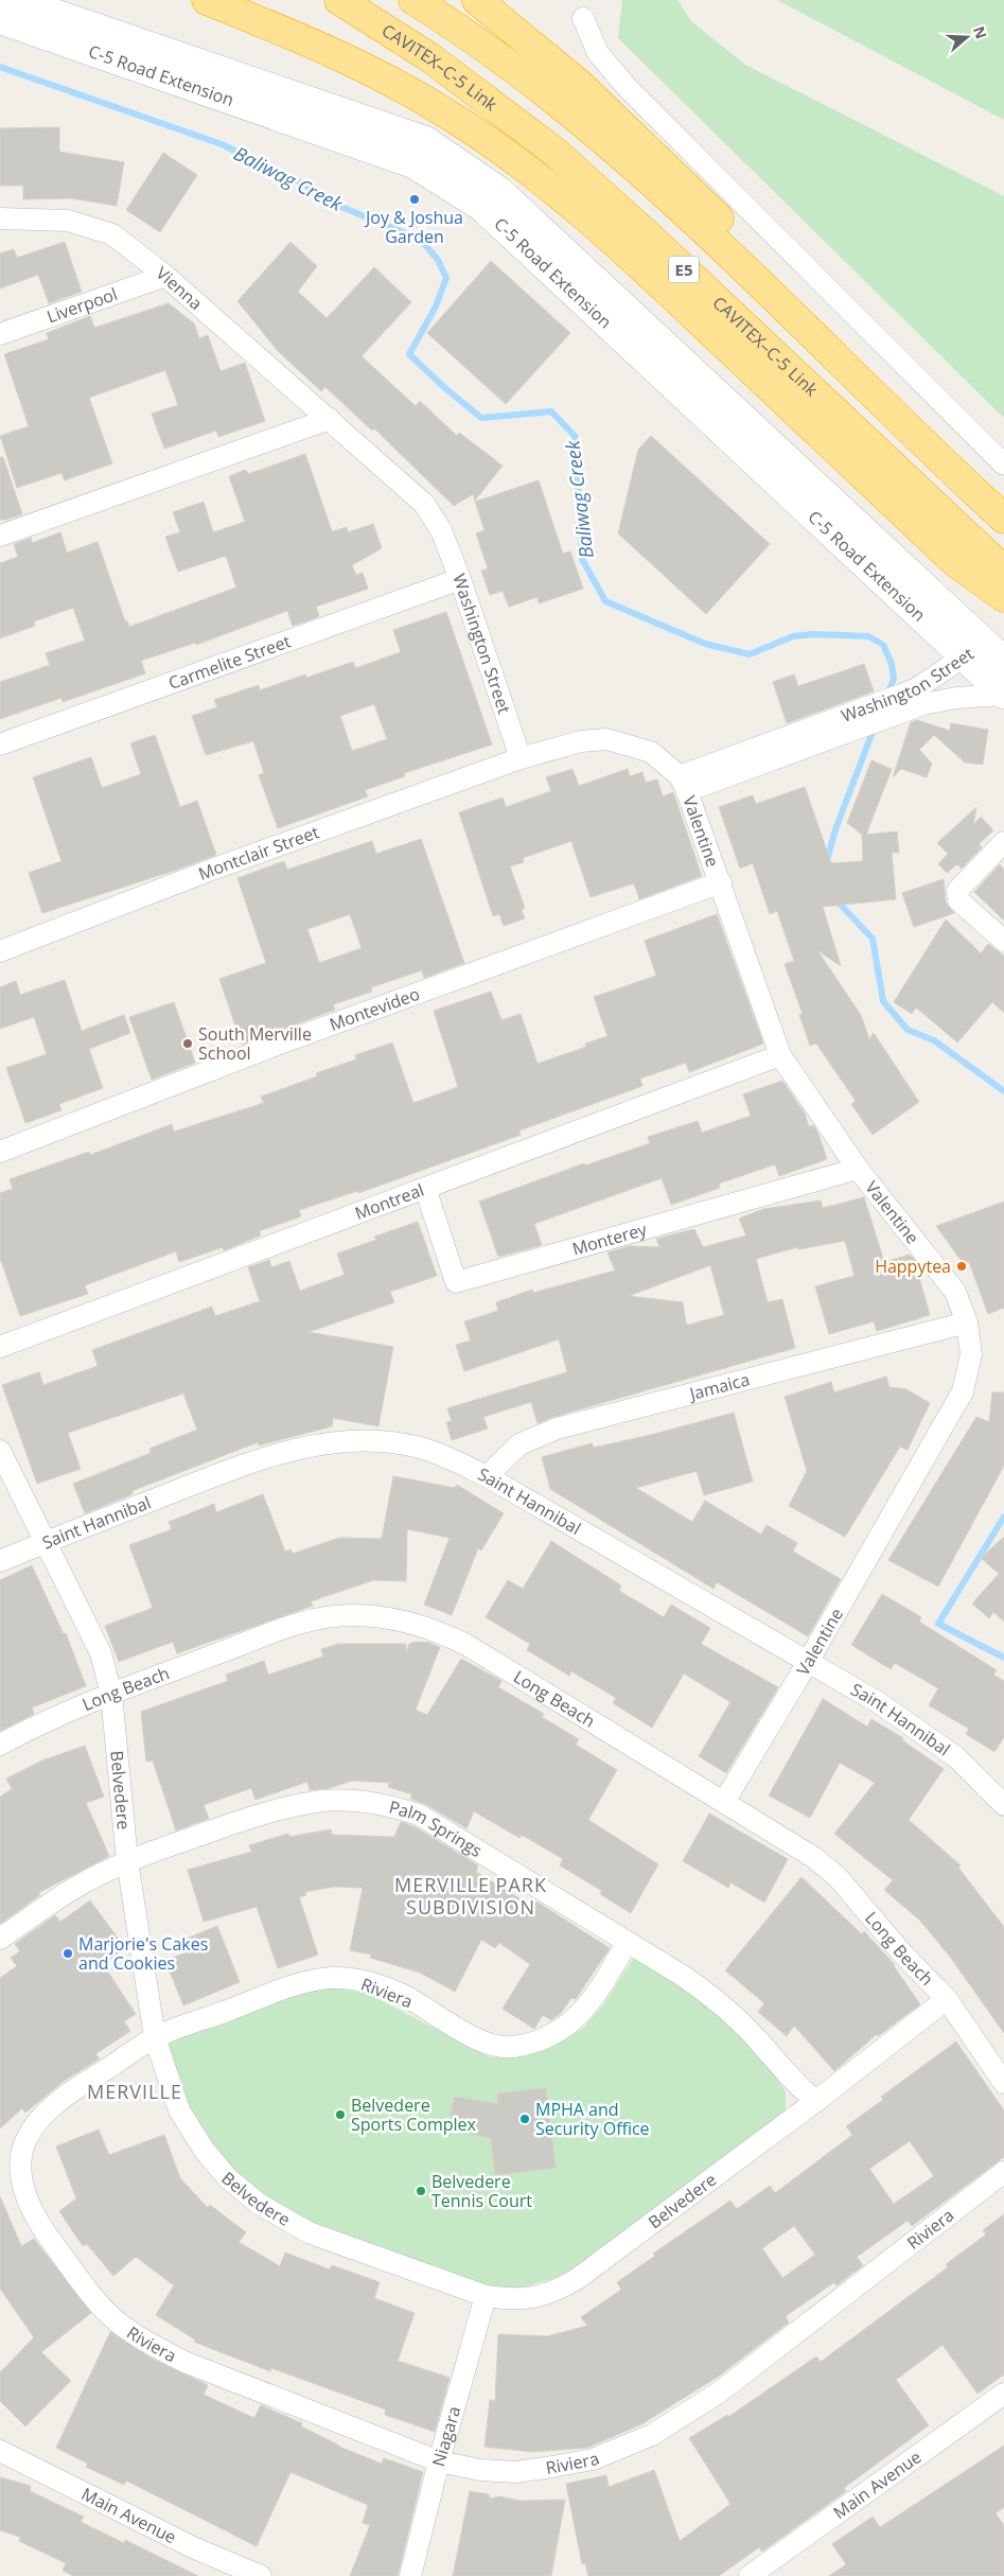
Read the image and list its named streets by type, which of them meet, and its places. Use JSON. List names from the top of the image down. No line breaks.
{"streets":{"highway":["CAVITEX–C-5 Link","E5"],"main road":["C-5 Road Extension"],"street":["Vienna","Liverpool","Washington Street","Carmelite Street","Valentine","Montclair Street","Montevideo","Montreal","Monterey","Jamaica","Saint Hannibal","Long Beach","Belvedere","Palm Springs","Riviera","Niagara","Main Avenue"]},"crossings":[["C-5 Road Extension","Washington Street"],["Vienna","Liverpool"],["Vienna","Washington Street"],["Washington Street","Carmelite Street"],["Washington Street","Valentine"],["Washington Street","Montclair Street"],["Valentine","Montevideo"],["Valentine","Montreal"],["Valentine","Monterey"],["Valentine","Jamaica"],["Valentine","Saint Hannibal"],["Valentine","Long Beach"],["Montreal","Monterey"],["Jamaica","Saint Hannibal"],["Saint Hannibal","Belvedere"],["Long Beach","Belvedere"],["Belvedere","Palm Springs"],["Belvedere","Riviera"],["Belvedere","Niagara"],["Palm Springs","Riviera"],["Riviera","Niagara"]],"districts":["MERVILLE PARK SUBDIVISION","MERVILLE"],"water":["Baliwag Creek"],"places":["Joy & Joshua Garden","South Merville School","Happytea","Marjorie's Cakes and Cookies","Belvedere Sports Complex","MPHA and Security Office","Belvedere Tennis Court"],"north":"right"}
